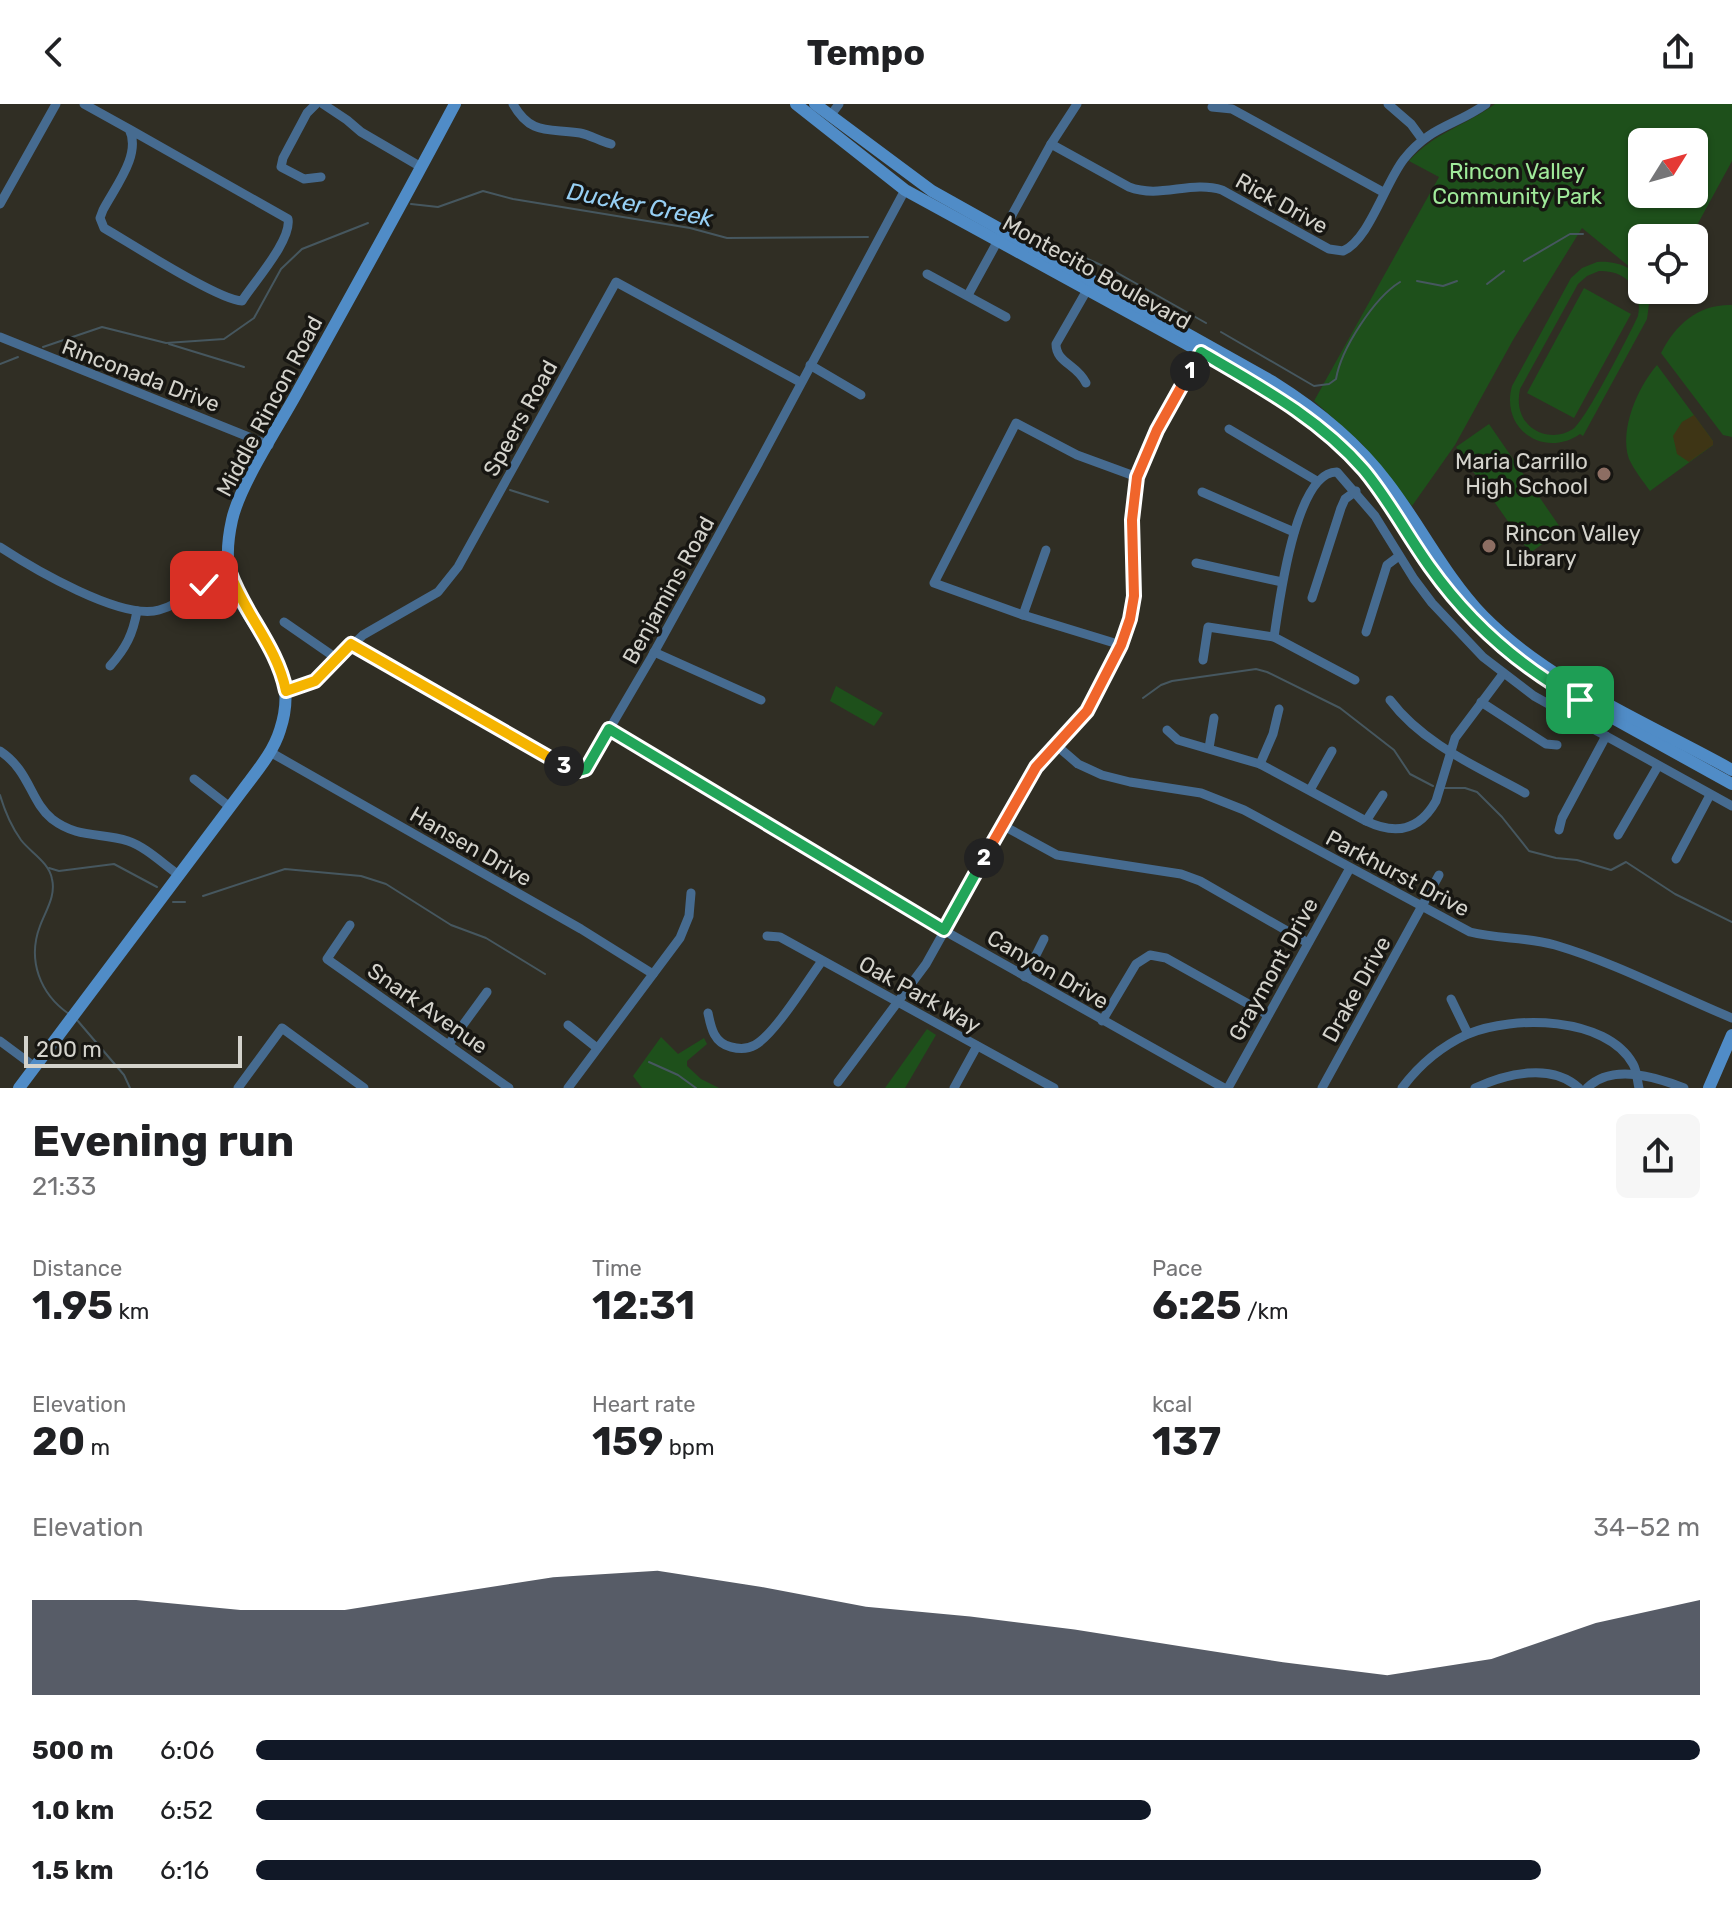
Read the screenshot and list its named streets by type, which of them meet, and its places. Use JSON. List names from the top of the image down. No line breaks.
{"streets":{"main road":["Montecito Boulevard","Middle Rincon Road"],"street":["Rick Drive","Rinconada Drive","Speers Road","Benjamins Road","Hansen Drive","Parkhurst Drive","Canyon Drive","Graymont Drive","Drake Drive","Oak Park Way","Snark Avenue"]},"crossings":[["Montecito Boulevard","Benjamins Road"],["Rinconada Drive","Middle Rincon Road"],["Middle Rincon Road","Speers Road"],["Middle Rincon Road","Hansen Drive"],["Speers Road","Benjamins Road"],["Benjamins Road","Canyon Drive"],["Parkhurst Drive","Graymont Drive"],["Parkhurst Drive","Drake Drive"],["Canyon Drive","Graymont Drive"]],"water":["Ducker Creek"],"parks":["Rincon Valley Community Park"],"places":["Maria Carrillo High School","Rincon Valley Library"],"scale_bar":"200 m","north":"top right","page":{"header":"Tempo","pins":["1","3","2"],"scale":"200 m","heading":["Evening run","21:33"],"stats":[["Distance","1.95 km"],["Time","12:31"],["Pace","6:25 /km"],["Elevation","20 m"],["Heart rate","159 bpm"],["kcal","137"]],"chart":["Elevation","34–52 m"],"list":[{"name":"500 m","note":"6:06"},{"name":"1.0 km","note":"6:52"},{"name":"1.5 km","note":"6:16"}]}}
